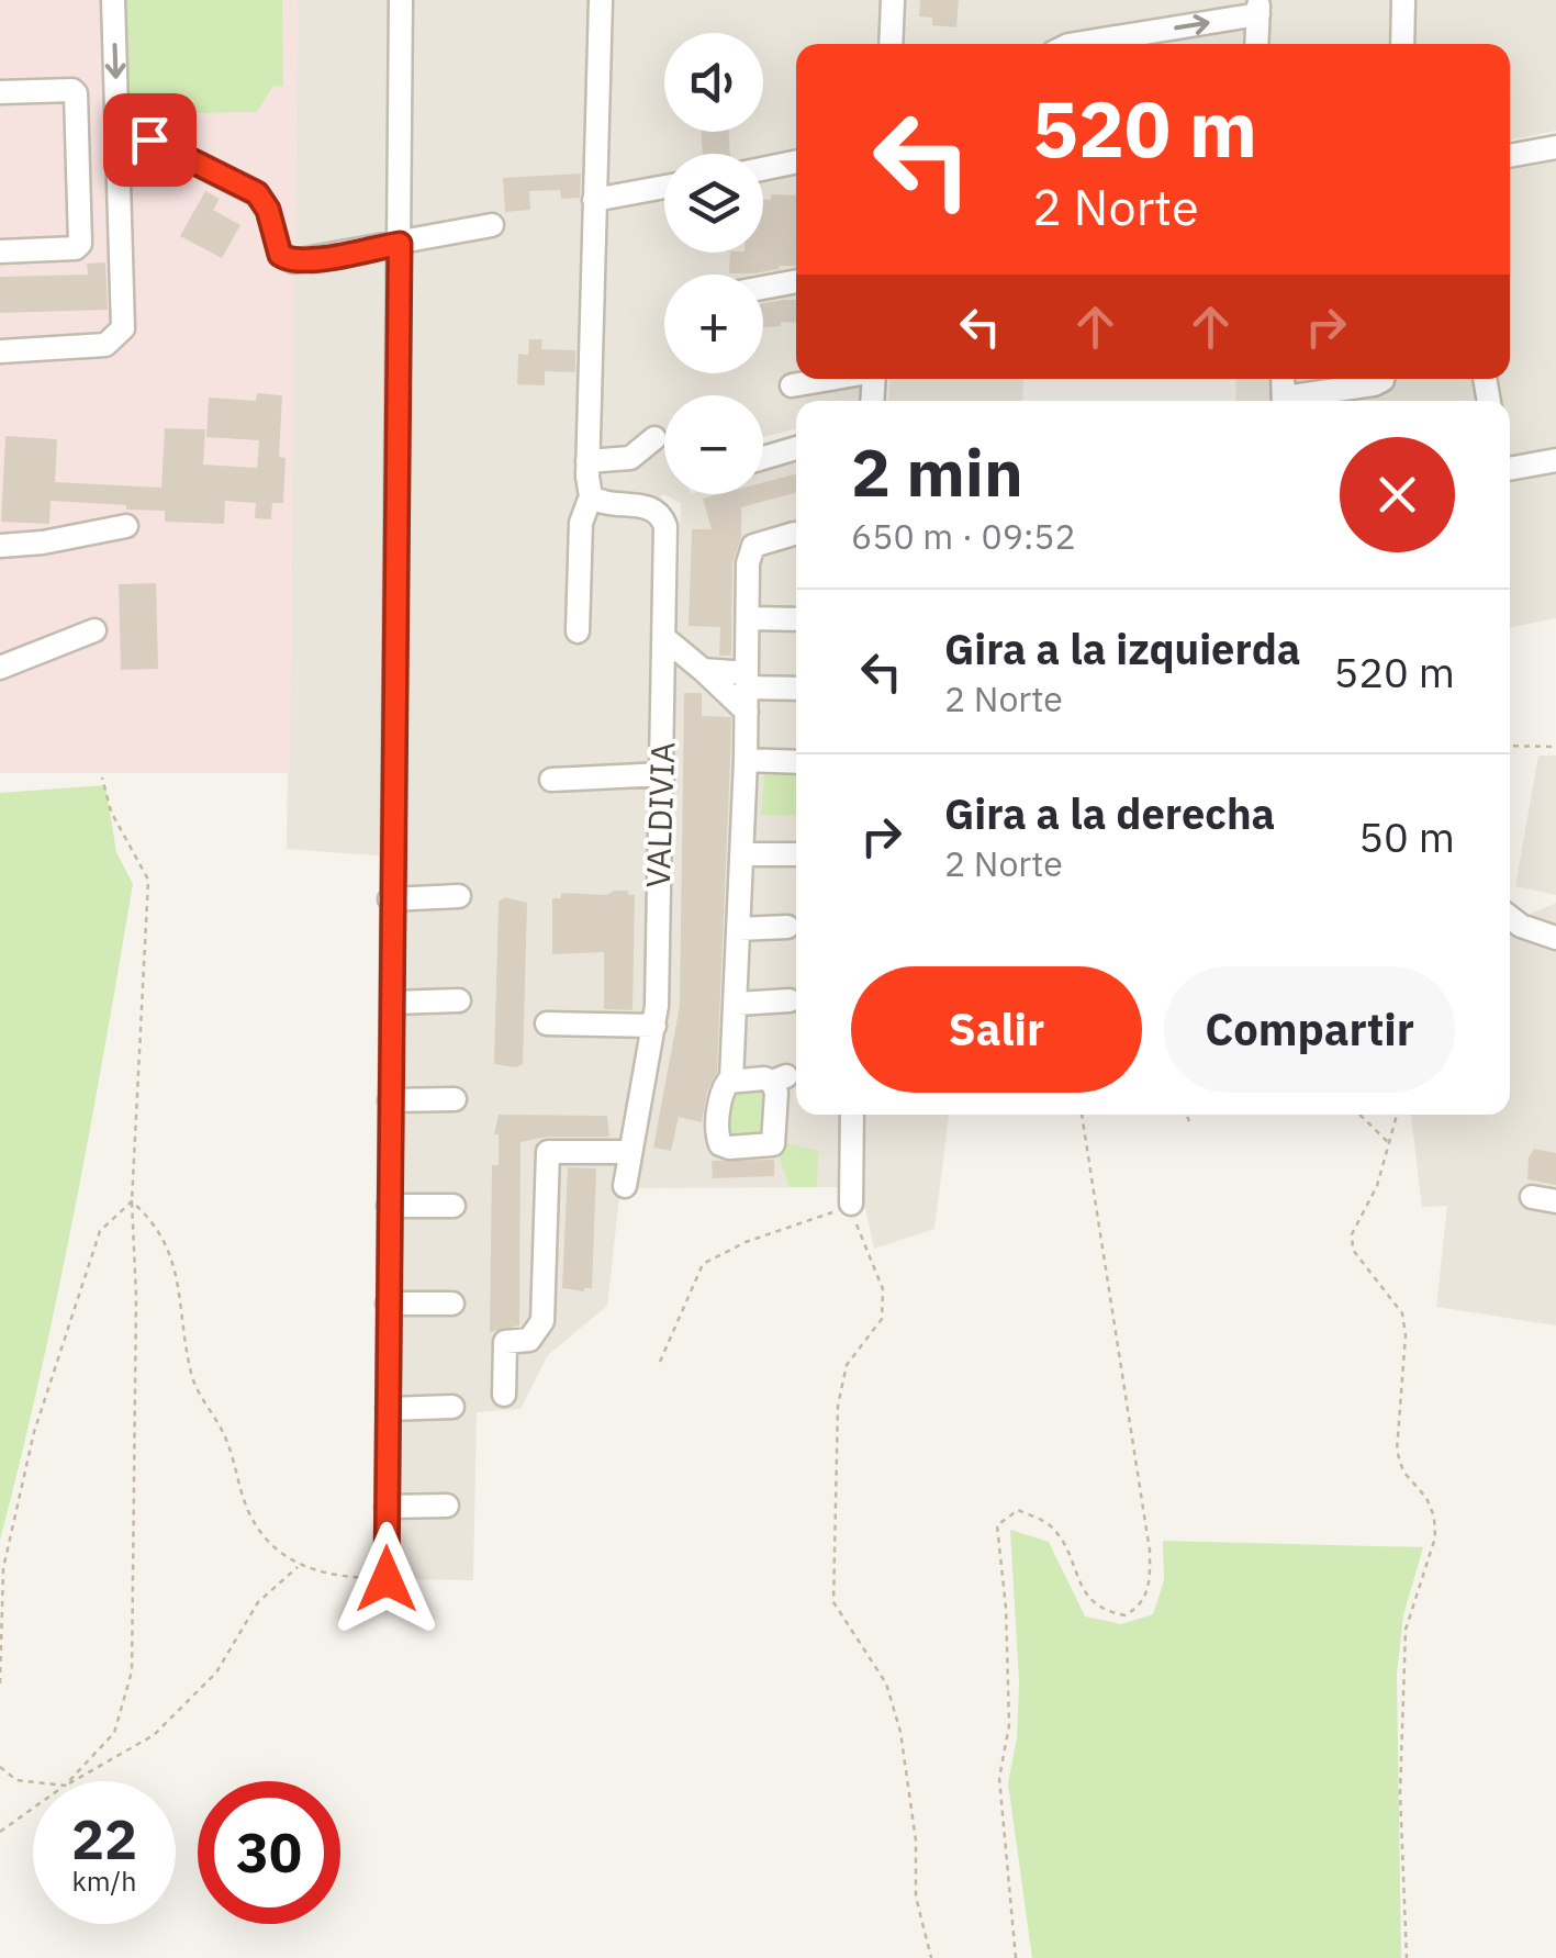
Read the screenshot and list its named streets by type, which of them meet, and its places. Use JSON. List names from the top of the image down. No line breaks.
{"streets":{"street":["VALDIVIA"]},"page":{"map_buttons":["+","−"],"turn":["520 m","2 Norte"],"heading":["2 min","650 m · 09:52"],"list":[{"name":"Gira a la izquierda","note":"2 Norte","value":"520 m"},{"name":"Gira a la derecha","note":"2 Norte","value":"50 m"}],"buttons":["Salir","Compartir"],"speed":"22 km/h","limit":"30"}}
